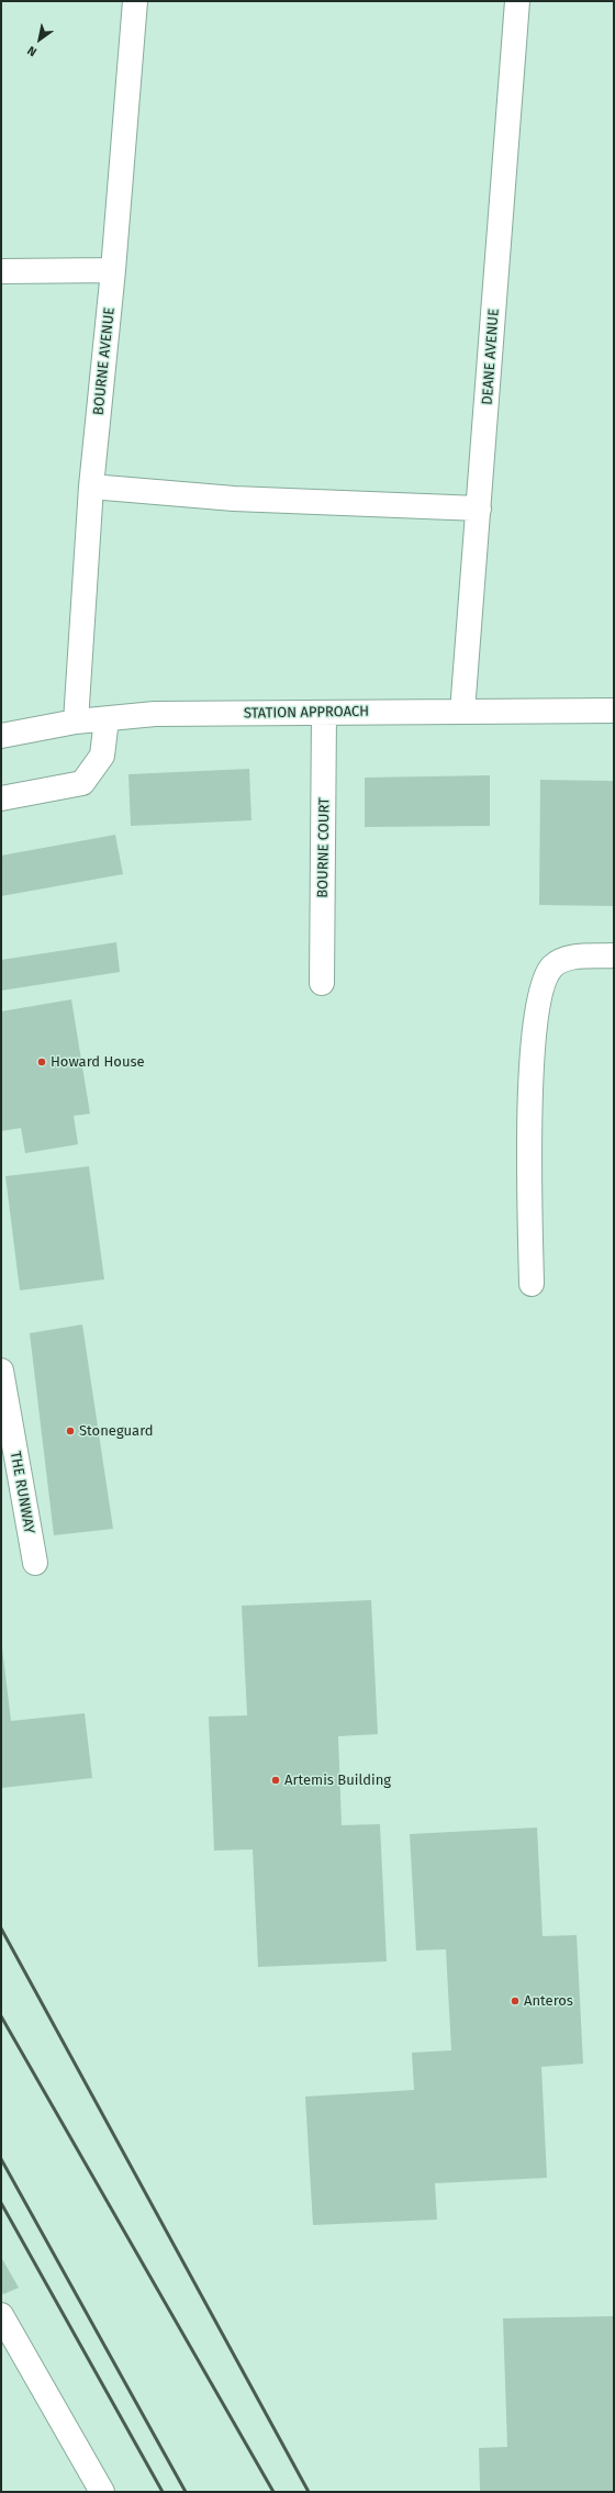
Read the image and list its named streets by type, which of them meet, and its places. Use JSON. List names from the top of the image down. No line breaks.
{"streets":{"street":["DEANE AVENUE","BOURNE AVENUE","STATION APPROACH","BOURNE COURT","THE RUNWAY"]},"crossings":[["DEANE AVENUE","STATION APPROACH"],["BOURNE AVENUE","STATION APPROACH"],["STATION APPROACH","BOURNE COURT"]],"places":["Howard House","Stoneguard","Artemis Building","Anteros"],"north":"bottom left"}
